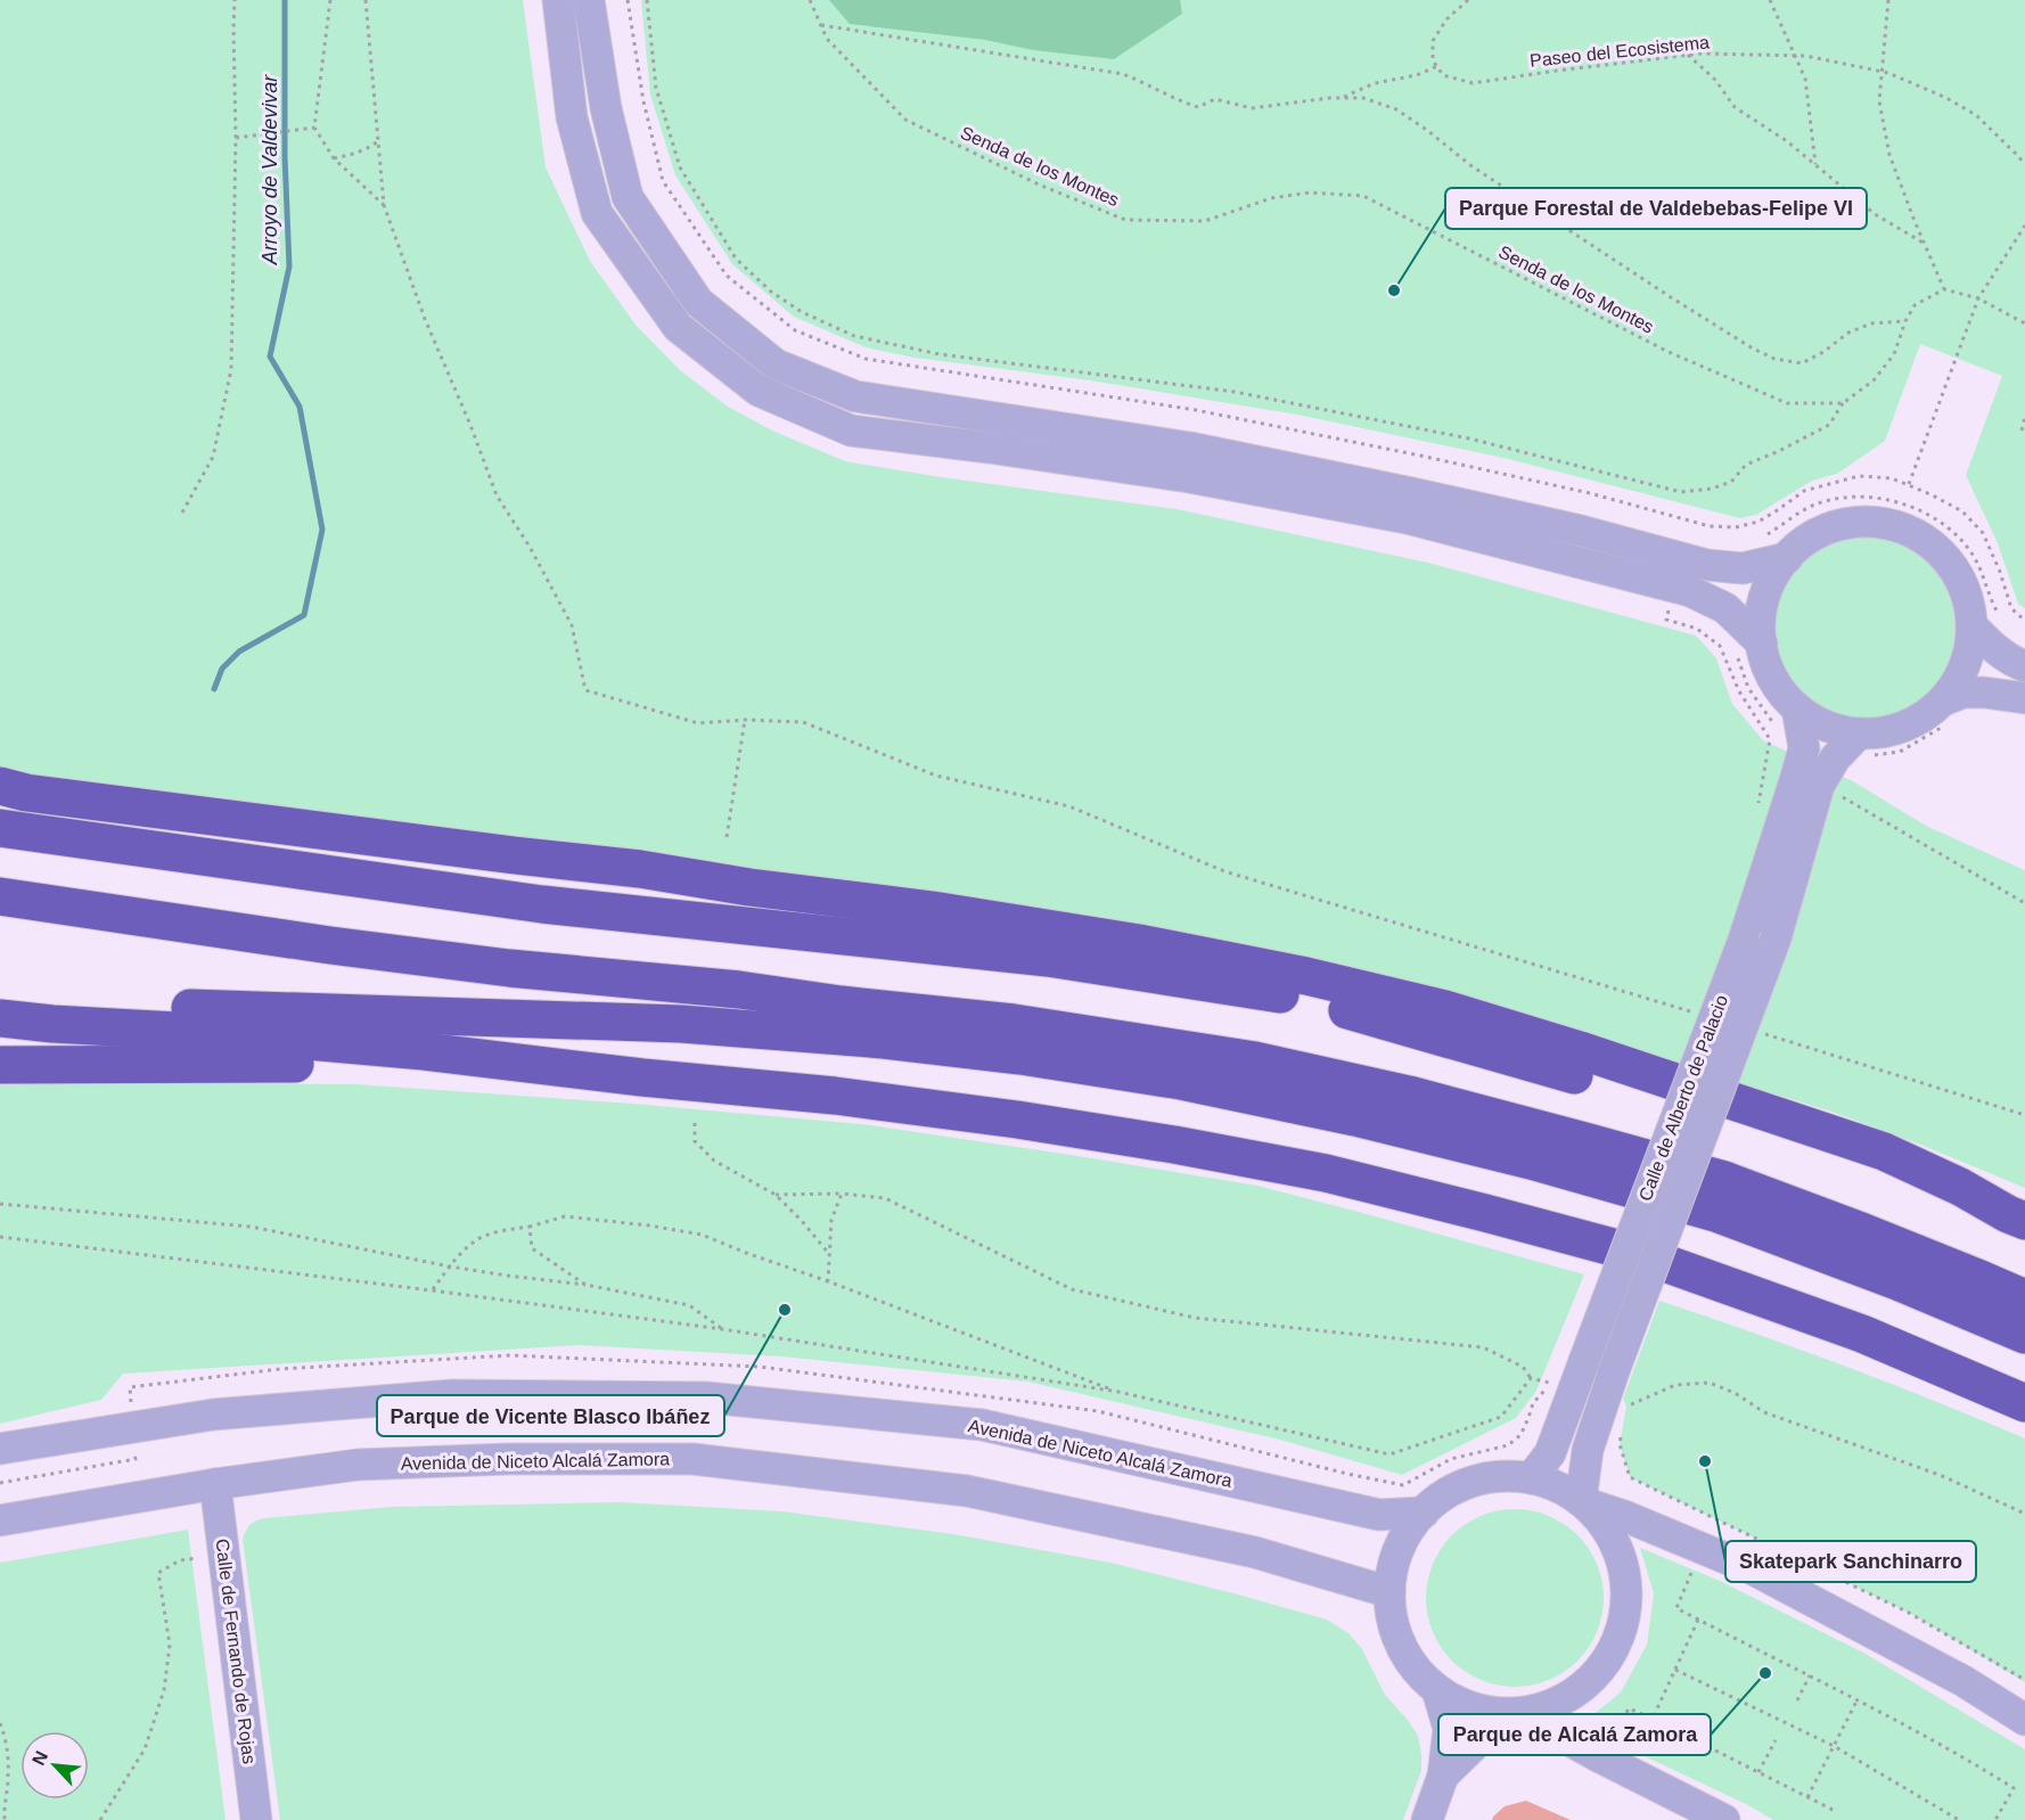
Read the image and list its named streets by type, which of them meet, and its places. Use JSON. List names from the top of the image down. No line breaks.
{"streets":{"street":["Calle de Alberto de Palacio","Avenida de Niceto Alcalá Zamora","Calle de Fernando de Rojas"],"path":["Paseo del Ecosistema","Senda de los Montes"]},"crossings":[["Calle de Alberto de Palacio","Avenida de Niceto Alcalá Zamora"],["Avenida de Niceto Alcalá Zamora","Calle de Fernando de Rojas"]],"water":["Arroyo de Valdevivar"],"places":["Parque Forestal de Valdebebas-Felipe VI","Parque de Vicente Blasco Ibáñez","Skatepark Sanchinarro","Parque de Alcalá Zamora"],"north":"top left"}
